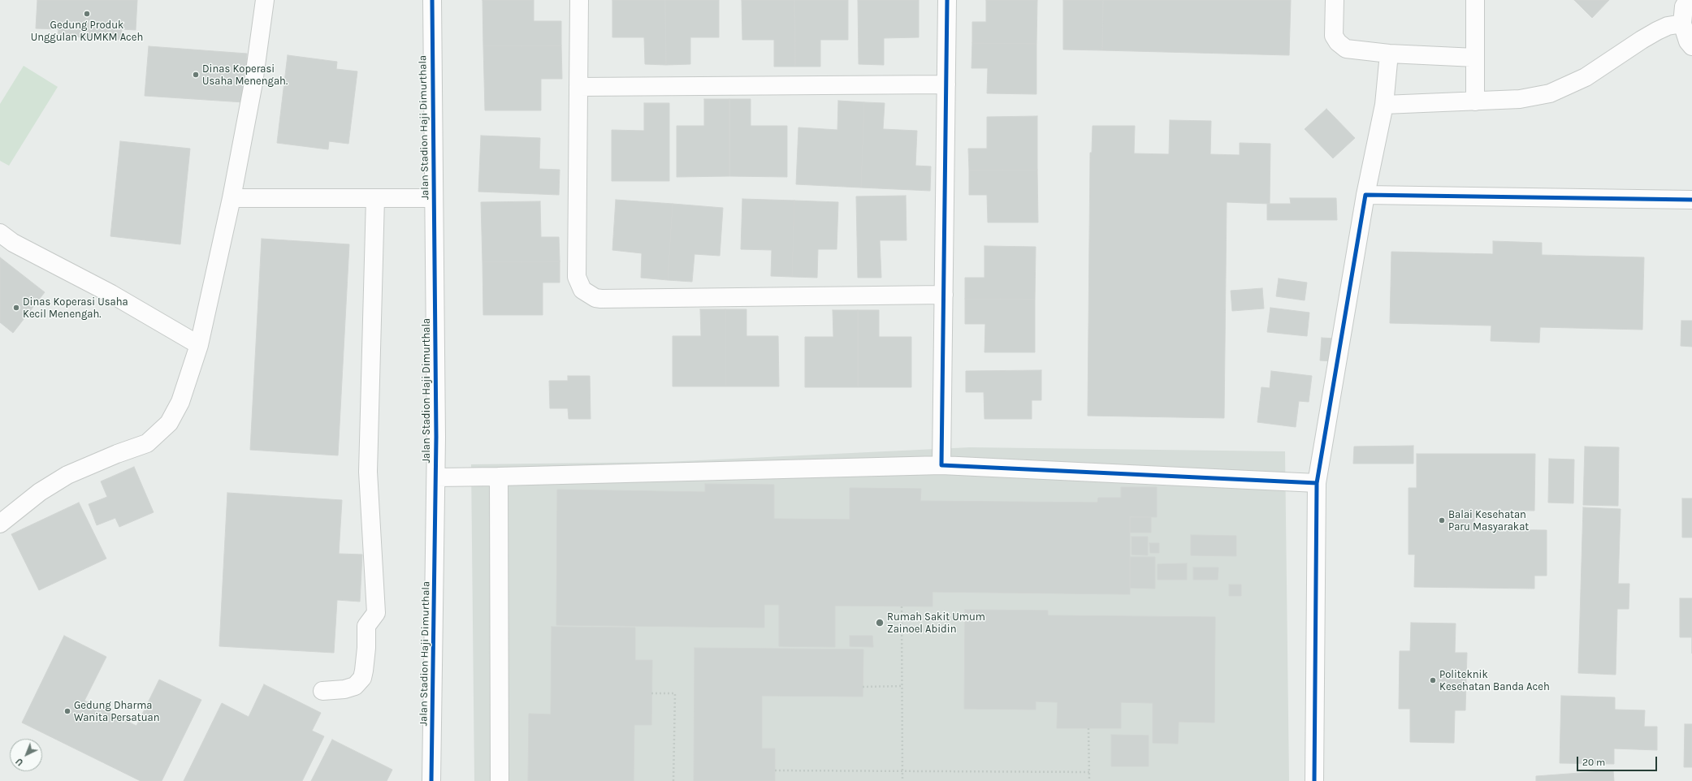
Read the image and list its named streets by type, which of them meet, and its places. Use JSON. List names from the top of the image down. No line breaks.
{"streets":{"street":["Jalan Stadion Haji Dimurthala"]},"places":["Gedung Produk Unggulan KUMKM Aceh","Dinas Koperasi Usaha Menengah.","Dinas Koperasi Usaha Kecil Menengah.","Balai Kesehatan Paru Masyarakat","Rumah Sakit Umum Zainoel Abidin","Politeknik Kesehatan Banda Aceh","Gedung Dharma Wanita Persatuan"],"scale_bar":"20 m","north":"bottom left"}
